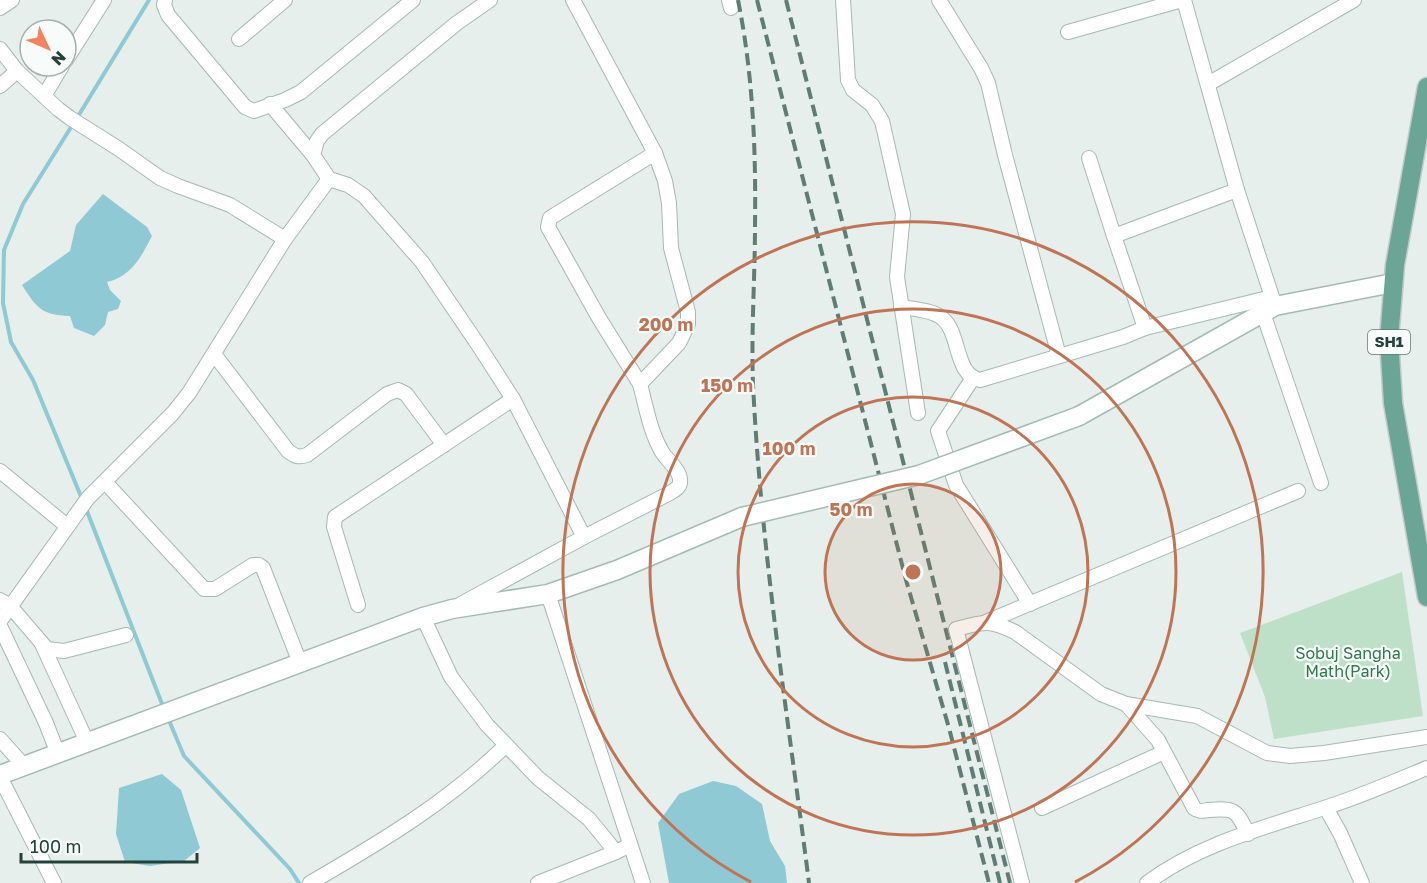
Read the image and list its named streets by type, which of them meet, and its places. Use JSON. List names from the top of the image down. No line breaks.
{"streets":{"main road":["SH1"]},"parks":["Sobuj Sangha Math(Park)"],"scale_bar":"100 m","north":"bottom right","rings":["200 m","150 m","100 m","50 m"]}
